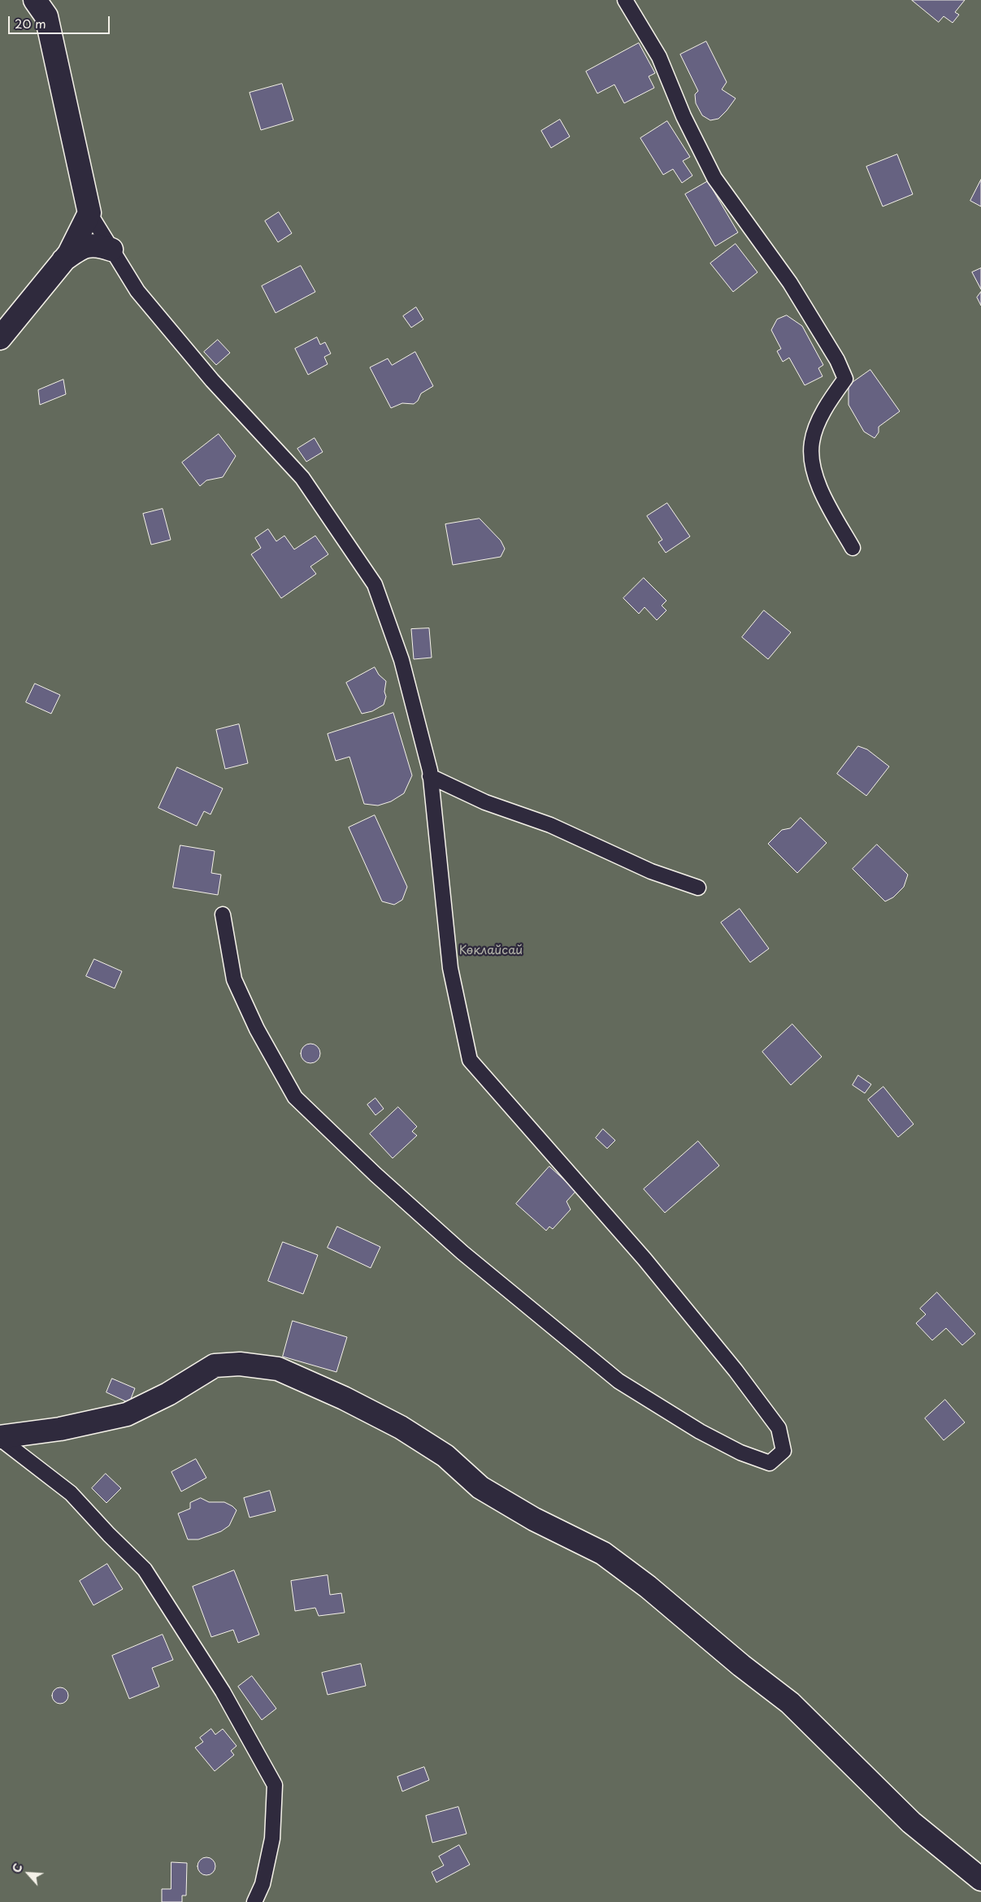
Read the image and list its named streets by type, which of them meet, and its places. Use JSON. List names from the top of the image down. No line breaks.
{"parks":["Көклайсай"],"scale_bar":"20 m","north":"top left"}
